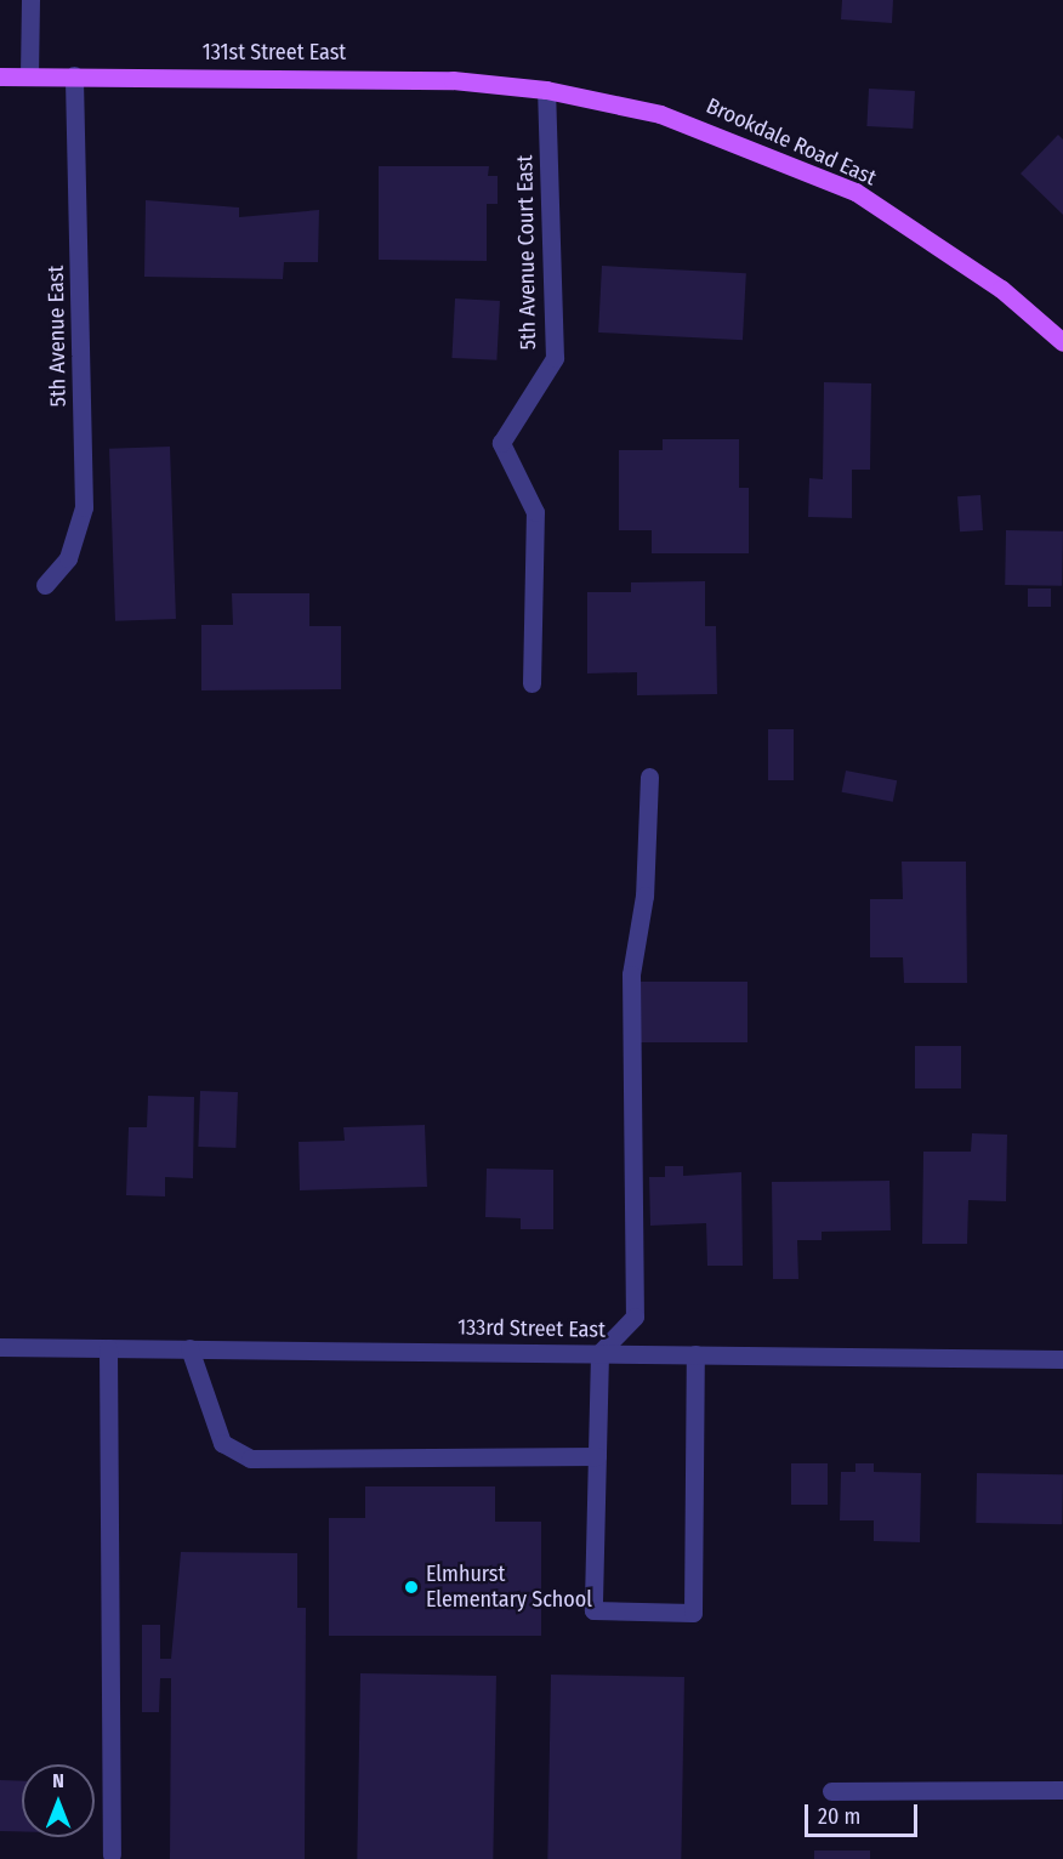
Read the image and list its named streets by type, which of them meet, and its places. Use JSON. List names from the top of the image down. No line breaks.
{"streets":{"main road":["131st Street East","Brookdale Road East"],"street":["5th Avenue Court East","5th Avenue East","133rd Street East"]},"crossings":[["131st Street East","Brookdale Road East"],["131st Street East","5th Avenue Court East"],["131st Street East","5th Avenue East"],["Brookdale Road East","5th Avenue Court East"]],"places":["Elmhurst Elementary School"],"scale_bar":"20 m","north":"top"}
